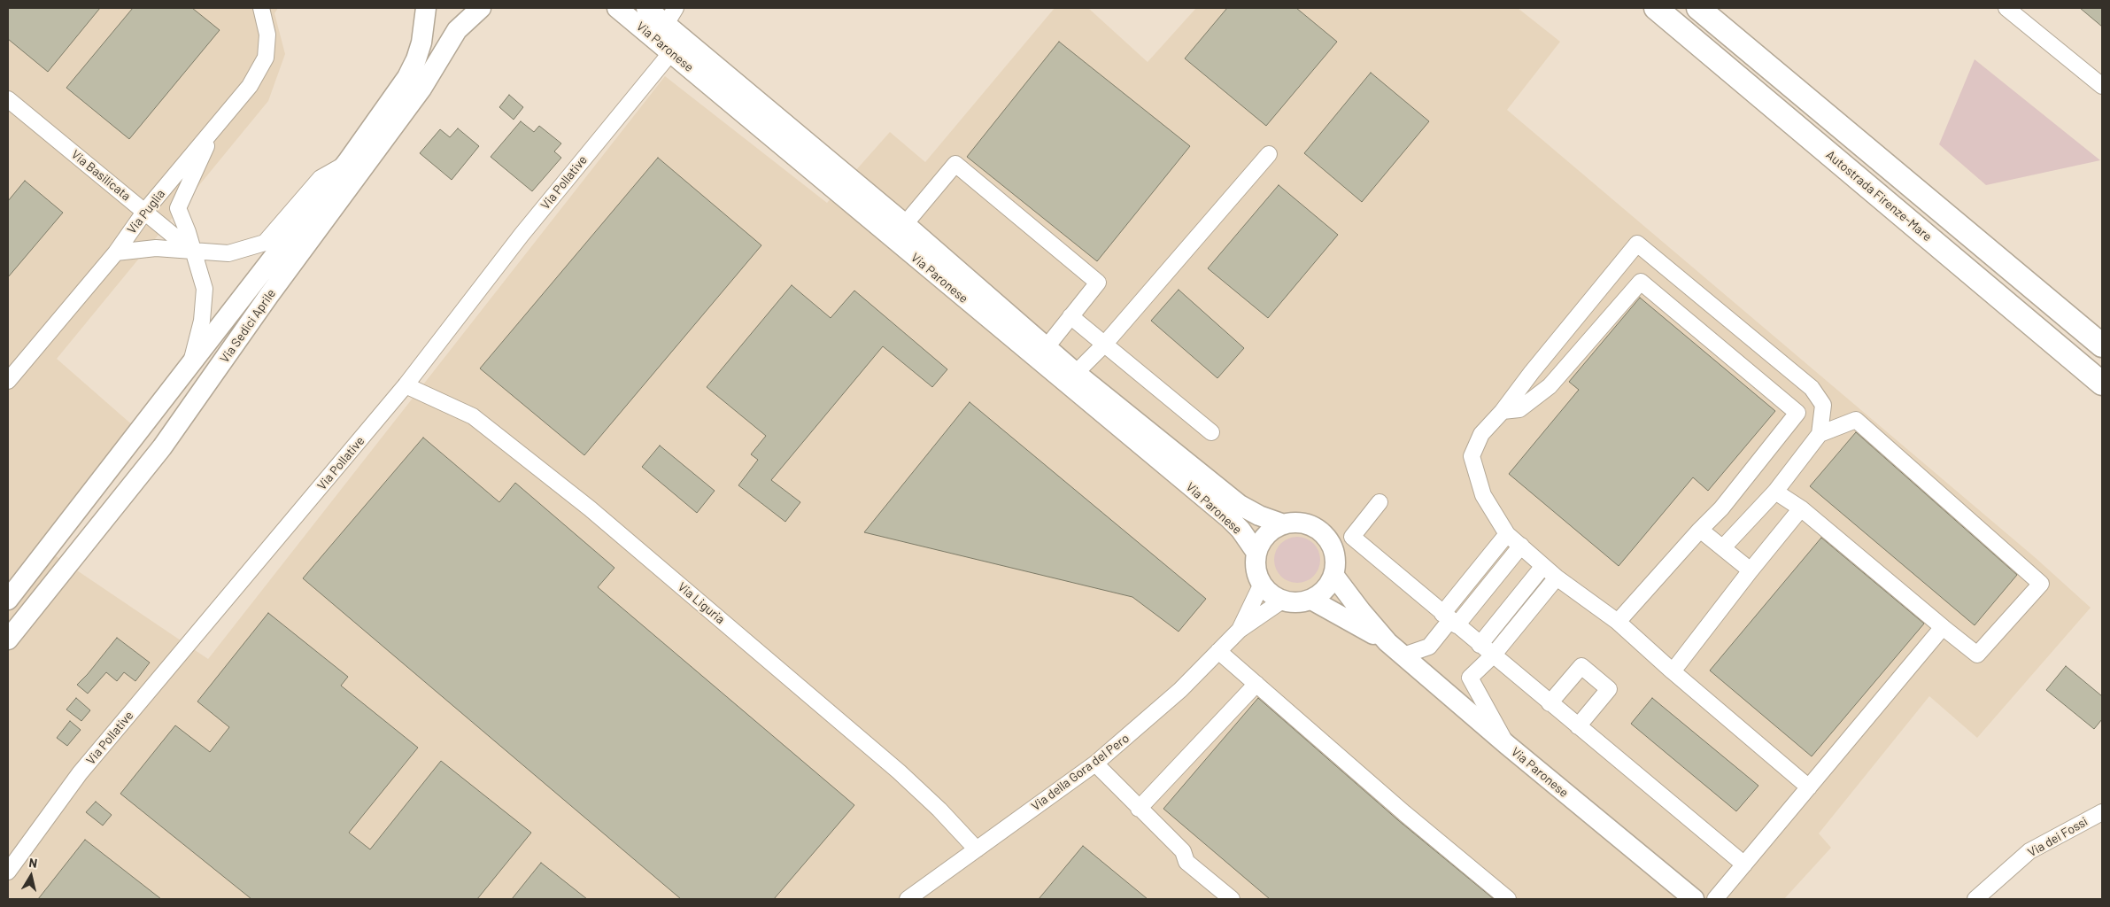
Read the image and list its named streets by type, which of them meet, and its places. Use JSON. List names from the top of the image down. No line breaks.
{"streets":{"highway":["Autostrada Firenze-Mare"],"main road":["Via Paronese","Via Sedici Aprile"],"street":["Via Basilicata","Via Pollative","Via Puglia","Via Liguria","Via della Gora del Pero","Via dei Fossi"]},"crossings":[["Via Paronese","Via Pollative"],["Via Paronese","Via della Gora del Pero"],["Via Basilicata","Via Puglia"],["Via Pollative","Via Liguria"],["Via Liguria","Via della Gora del Pero"]],"north":"top"}
